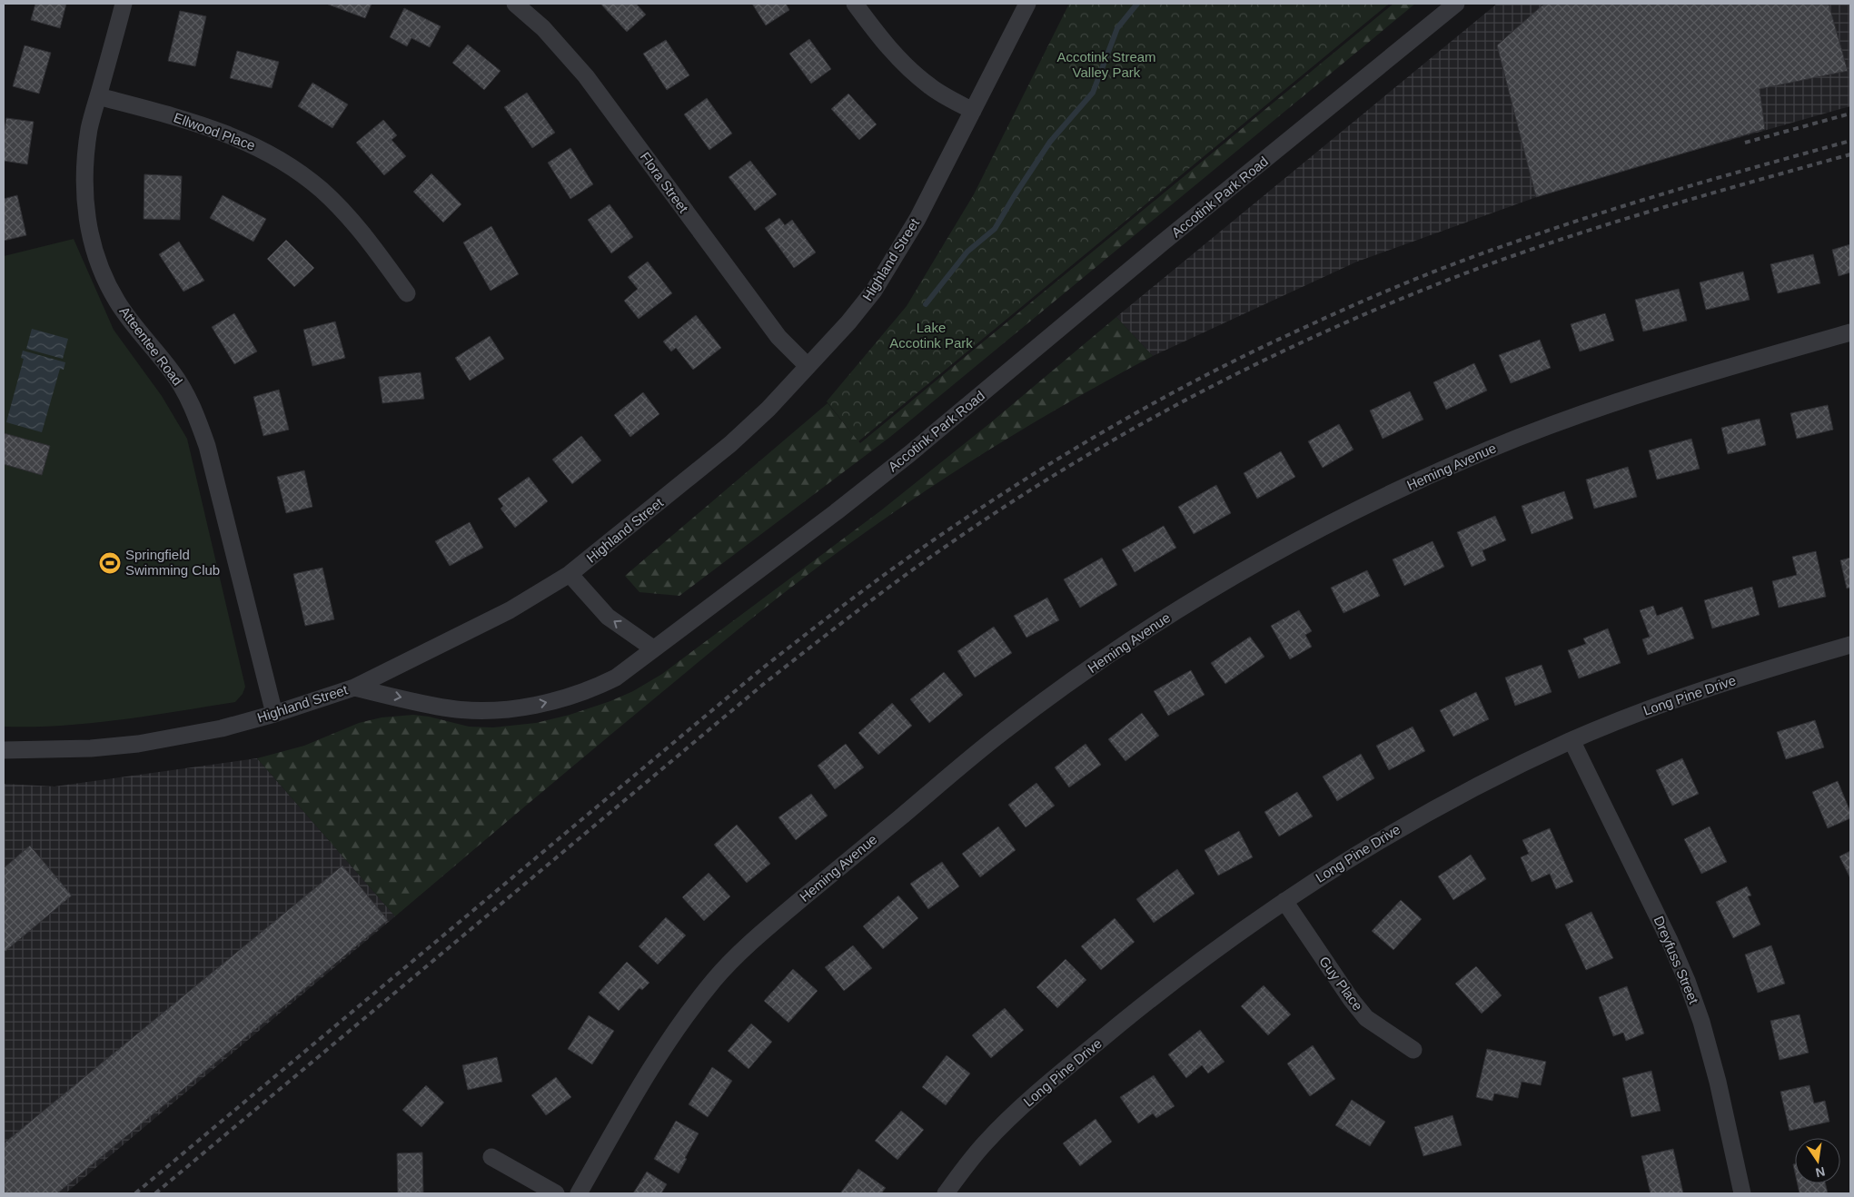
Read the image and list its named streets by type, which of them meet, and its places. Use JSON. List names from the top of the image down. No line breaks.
{"streets":{"street":["Ellwood Place","Flora Street","Accotink Park Road","Highland Street","Atteentee Road","Heming Avenue","Long Pine Drive","Dreyfuss Street","Guy Place"]},"crossings":[["Ellwood Place","Atteentee Road"],["Flora Street","Highland Street"],["Accotink Park Road","Highland Street"],["Highland Street","Atteentee Road"],["Long Pine Drive","Dreyfuss Street"],["Long Pine Drive","Guy Place"]],"parks":["Accotink Stream Valley Park","Lake Accotink Park"],"places":{"sports":["Springfield Swimming Club"]},"north":"bottom"}
